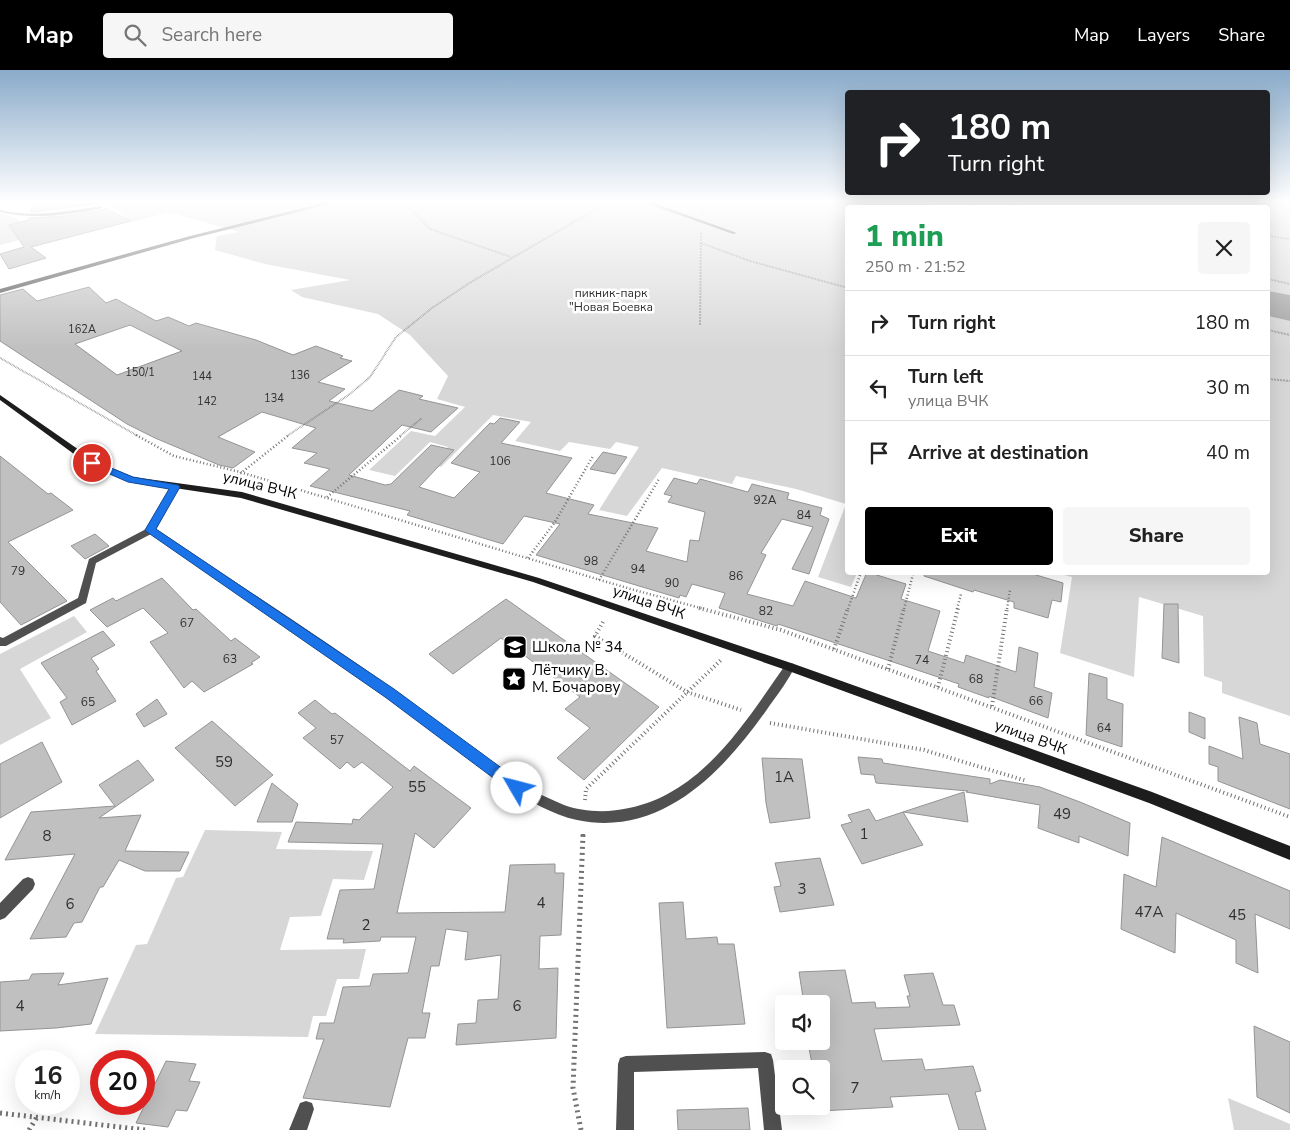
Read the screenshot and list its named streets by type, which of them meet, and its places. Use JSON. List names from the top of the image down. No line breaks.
{"streets":{"main road":["улица ВЧК"]},"parks":["пикник-парк \"Новая Боевка"],"places":{"school or university":["Школа № 34"],"place":["Лётчику В. М. Бочарову"]},"house_numbers":["162А","150/1","136","144","134","142","106","92А","84","98","94","79","86","90","82","67","63","74","68","66","65","64","57","59","1А","55","49","1","8","3","4","6","47А","45","2","4","6","7"],"page":{"header":"Map","search":"Search here","nav":["Map","Layers","Share"],"turn":["180 m","Turn right"],"heading":["1 min","250 m · 21:52"],"list":[{"name":"Turn right","value":"180 m"},{"name":"Turn left","note":"улица ВЧК","value":"30 m"},{"name":"Arrive at destination","value":"40 m"}],"buttons":["Exit","Share"],"speed":"16 km/h","limit":"20"}}
